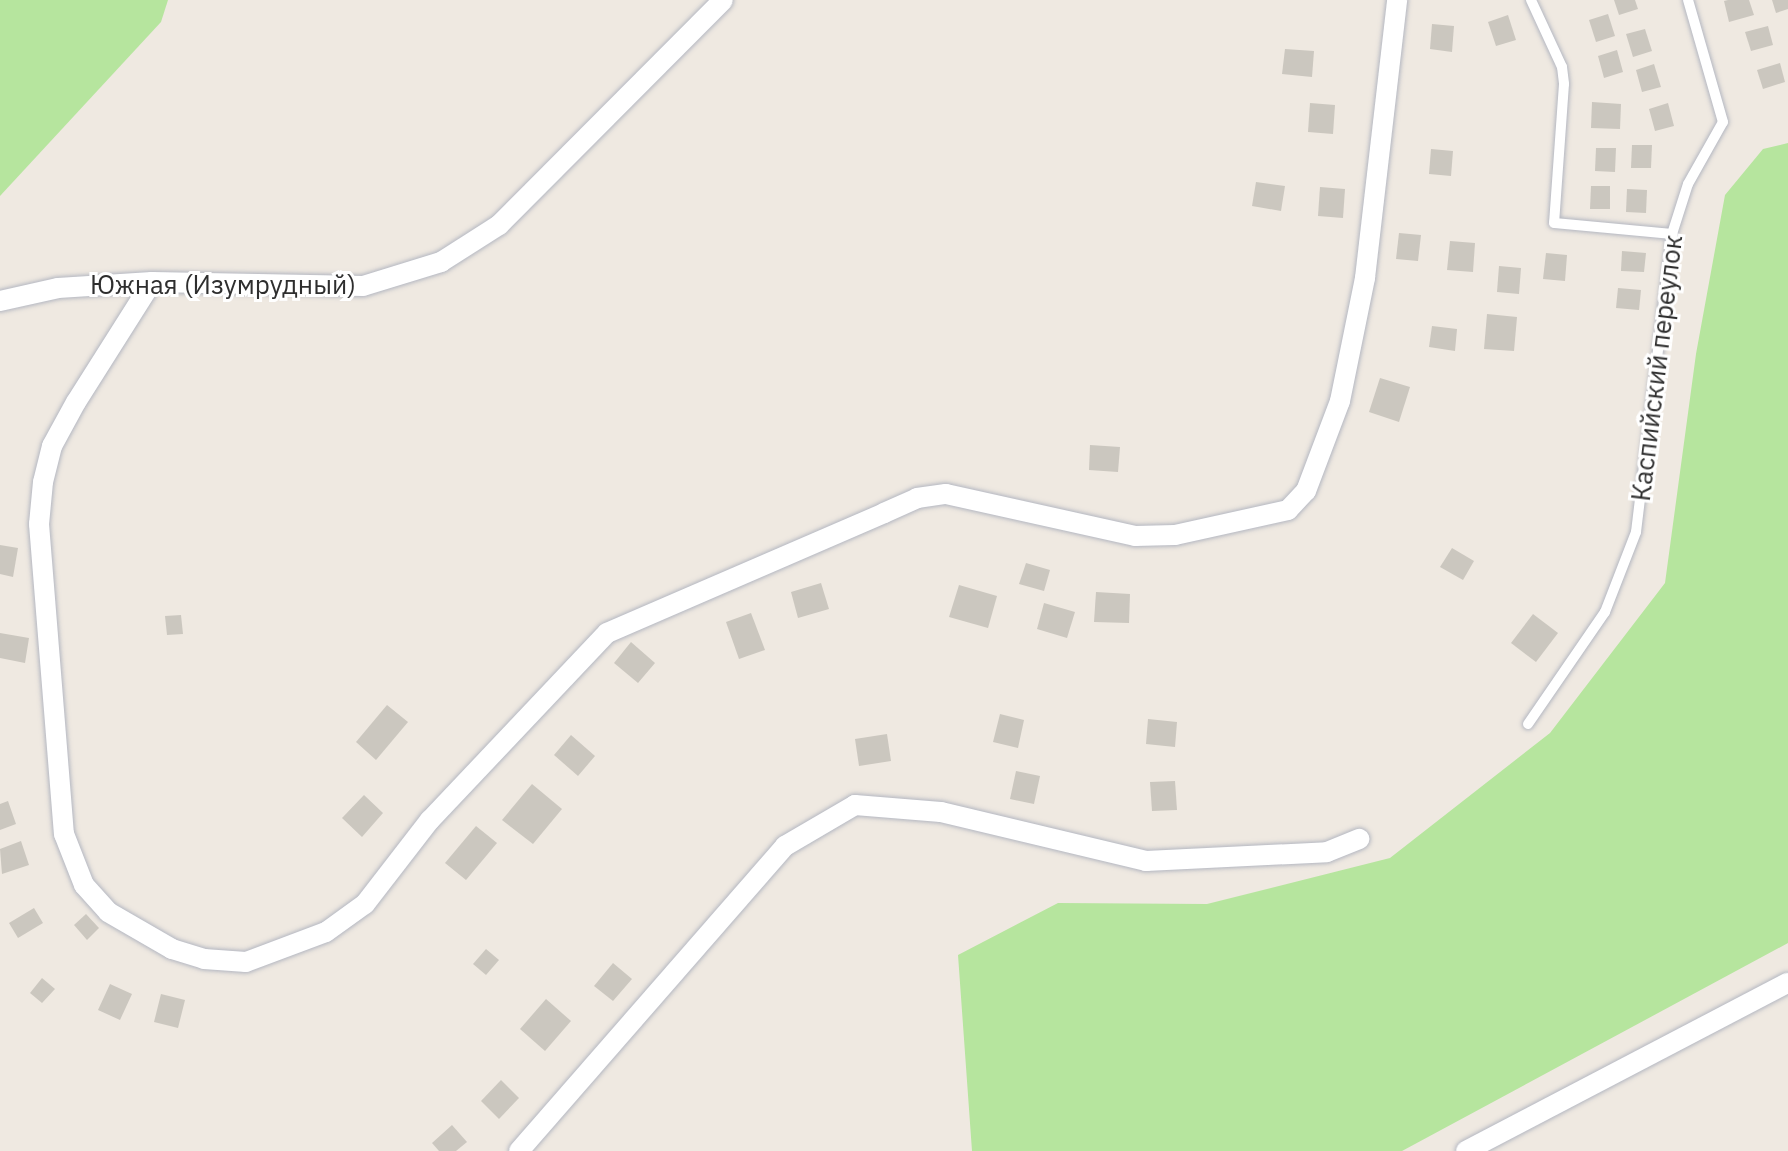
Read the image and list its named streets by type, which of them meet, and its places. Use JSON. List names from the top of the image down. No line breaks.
{"streets":{"street":["Южная (Изумрудный)"],"lane":["Каспийский переулок"]}}
